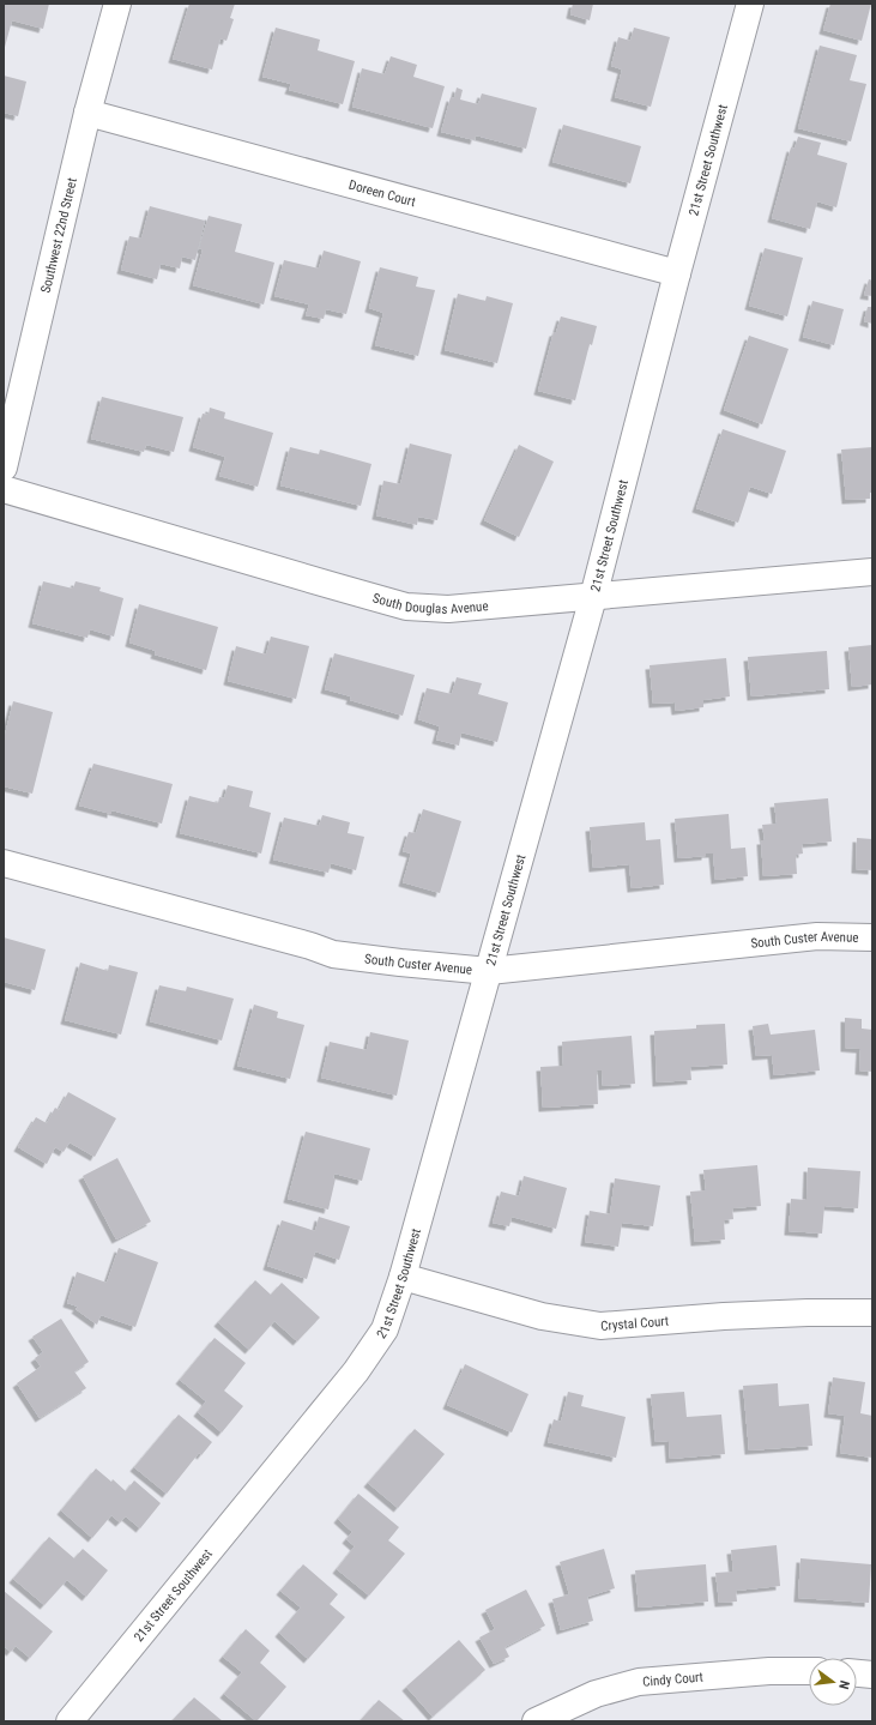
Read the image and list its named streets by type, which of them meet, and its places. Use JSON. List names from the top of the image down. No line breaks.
{"streets":{"street":["21st Street Southwest","Doreen Court","Southwest 22nd Street","South Douglas Avenue","South Custer Avenue","Crystal Court","Cindy Court"]},"crossings":[["21st Street Southwest","Doreen Court"],["21st Street Southwest","South Douglas Avenue"],["21st Street Southwest","South Custer Avenue"],["21st Street Southwest","Crystal Court"],["Doreen Court","Southwest 22nd Street"]],"north":"right"}
